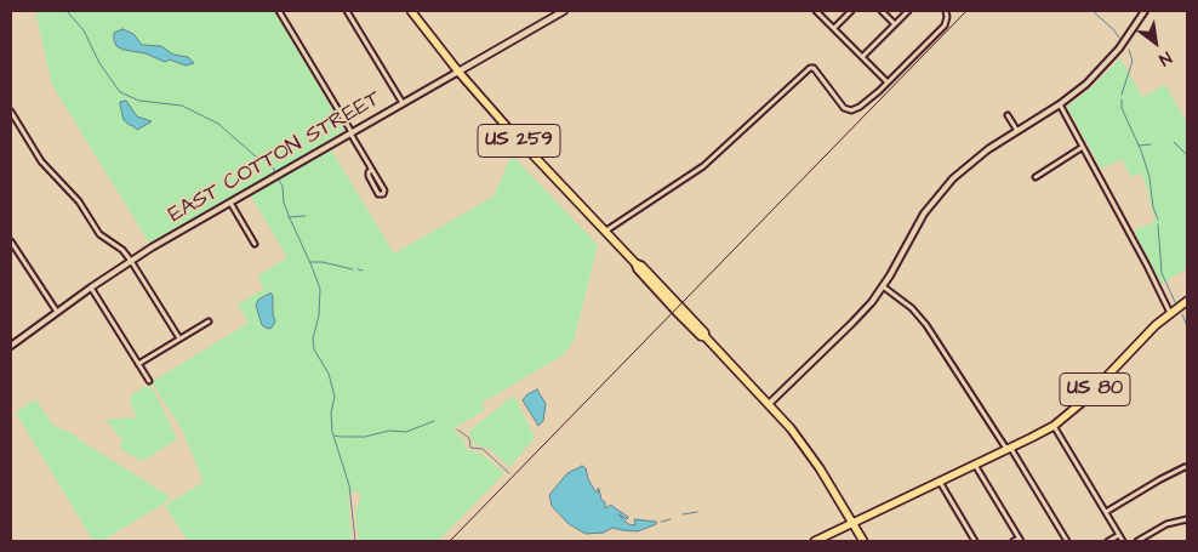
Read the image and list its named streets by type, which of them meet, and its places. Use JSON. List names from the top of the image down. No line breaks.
{"streets":{"main road":["US 259","EAST COTTON STREET","US 80"]},"crossings":[["US 259","EAST COTTON STREET"],["US 259","US 80"]],"north":"bottom right"}
